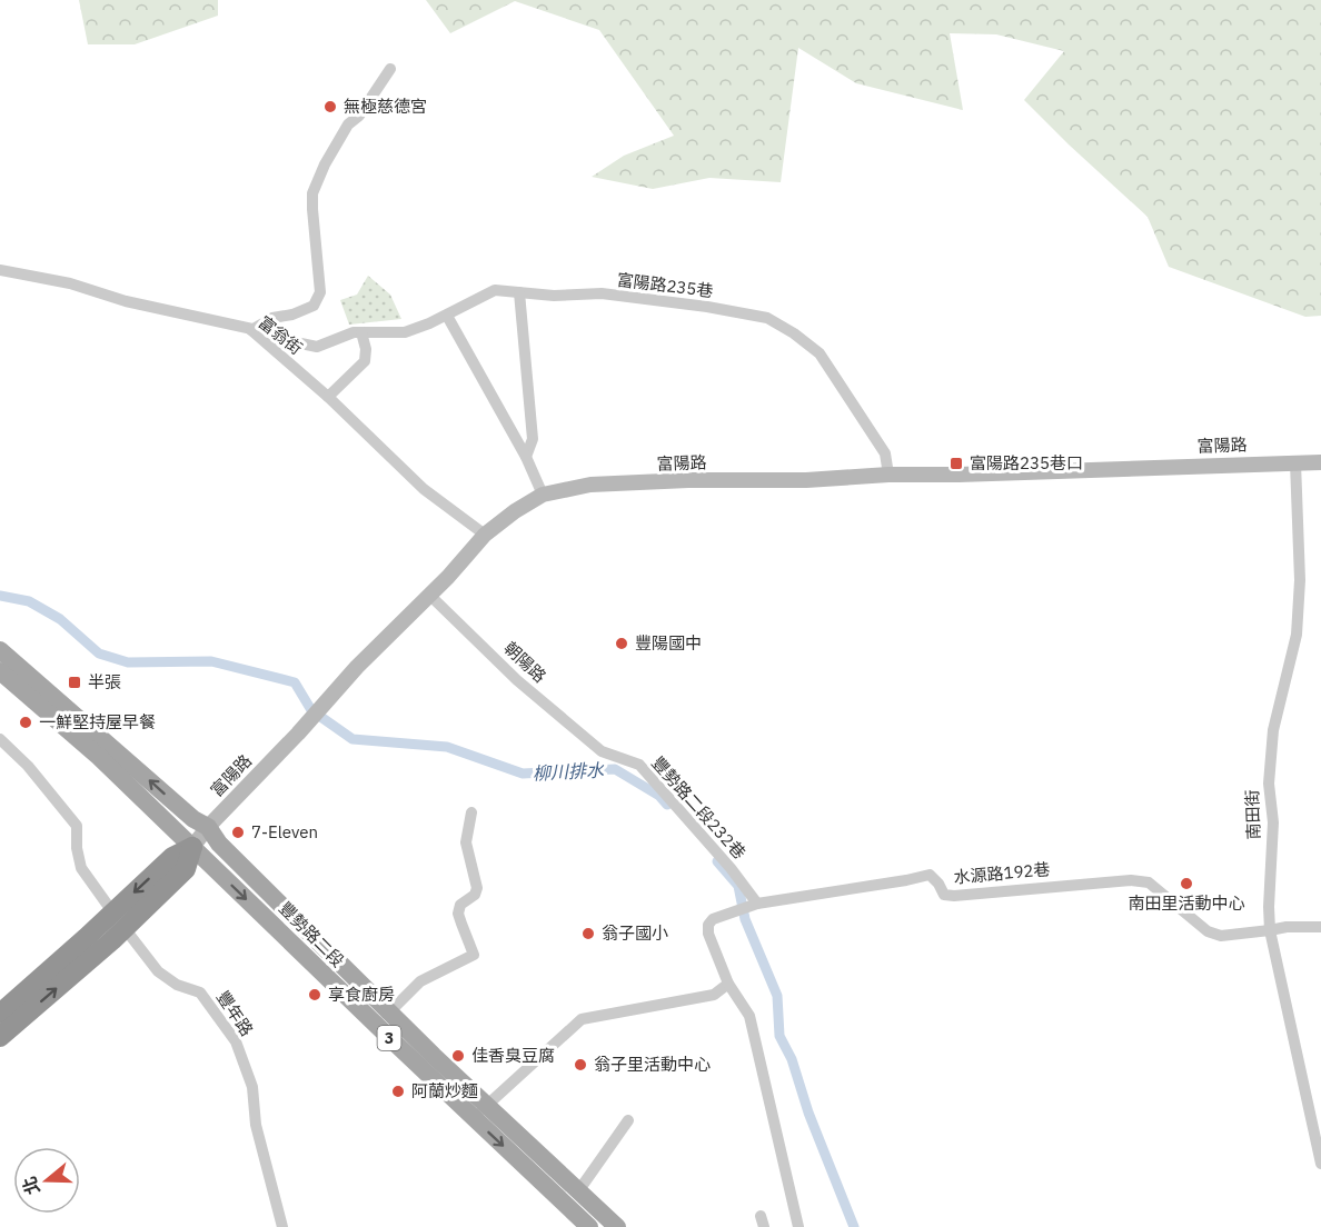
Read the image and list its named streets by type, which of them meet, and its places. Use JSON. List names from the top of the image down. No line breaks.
{"streets":{"main road":["豐勢路二段","3"],"street":["富陽路235巷","富翁街","富陽路","朝陽路","豐勢路二段232巷","南田街","水源路192巷","豐年路"]},"crossings":[["富陽路235巷","富翁街"],["富陽路235巷","富陽路"],["富翁街","富陽路"],["富陽路","朝陽路"],["富陽路","南田街"],["富陽路","豐勢路二段"],["朝陽路","豐勢路二段232巷"],["豐勢路二段232巷","水源路192巷"],["南田街","水源路192巷"]],"water":["柳川排水"],"places":{"other":["無極慈德宮","豐陽國中","一鮮堅持屋早餐","7-Eleven","南田里活動中心","翁子國小","享食廚房","佳香臭豆腐","翁子里活動中心","阿蘭炒麵"],"transit":["富陽路235巷口","半張"]},"north":"left"}
